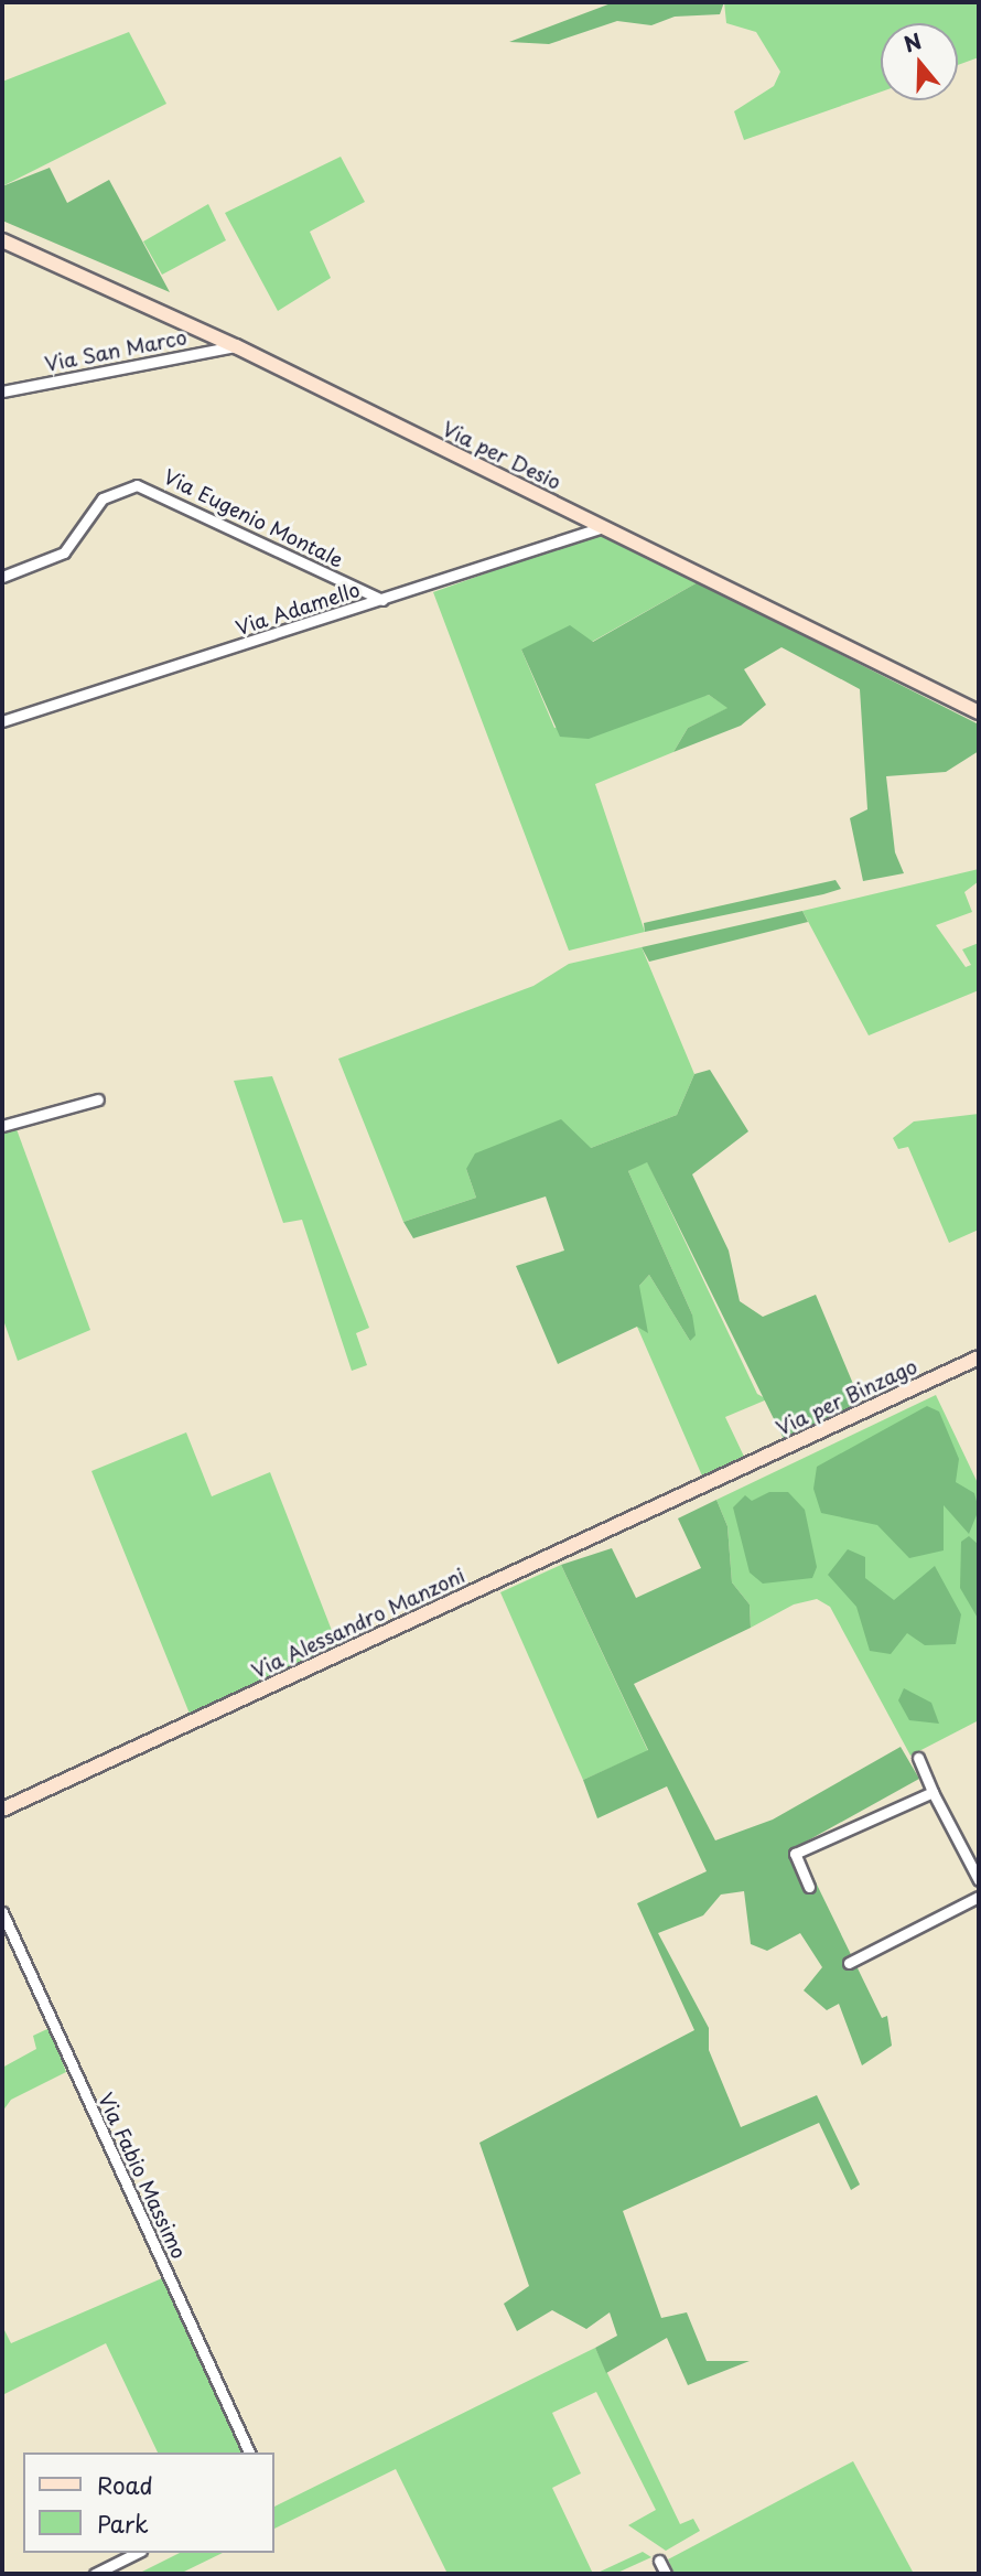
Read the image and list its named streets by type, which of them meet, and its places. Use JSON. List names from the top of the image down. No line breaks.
{"streets":{"street":["Via San Marco","Via per Desio","Via Eugenio Montale","Via Adamello","Via per Binzago","Via Alessandro Manzoni","Via Fabio Massimo"]},"crossings":[["Via San Marco","Via per Desio"],["Via per Desio","Via Adamello"],["Via Eugenio Montale","Via Adamello"],["Via per Binzago","Via Alessandro Manzoni"]],"legend":["Road","Park"],"north":"top"}
